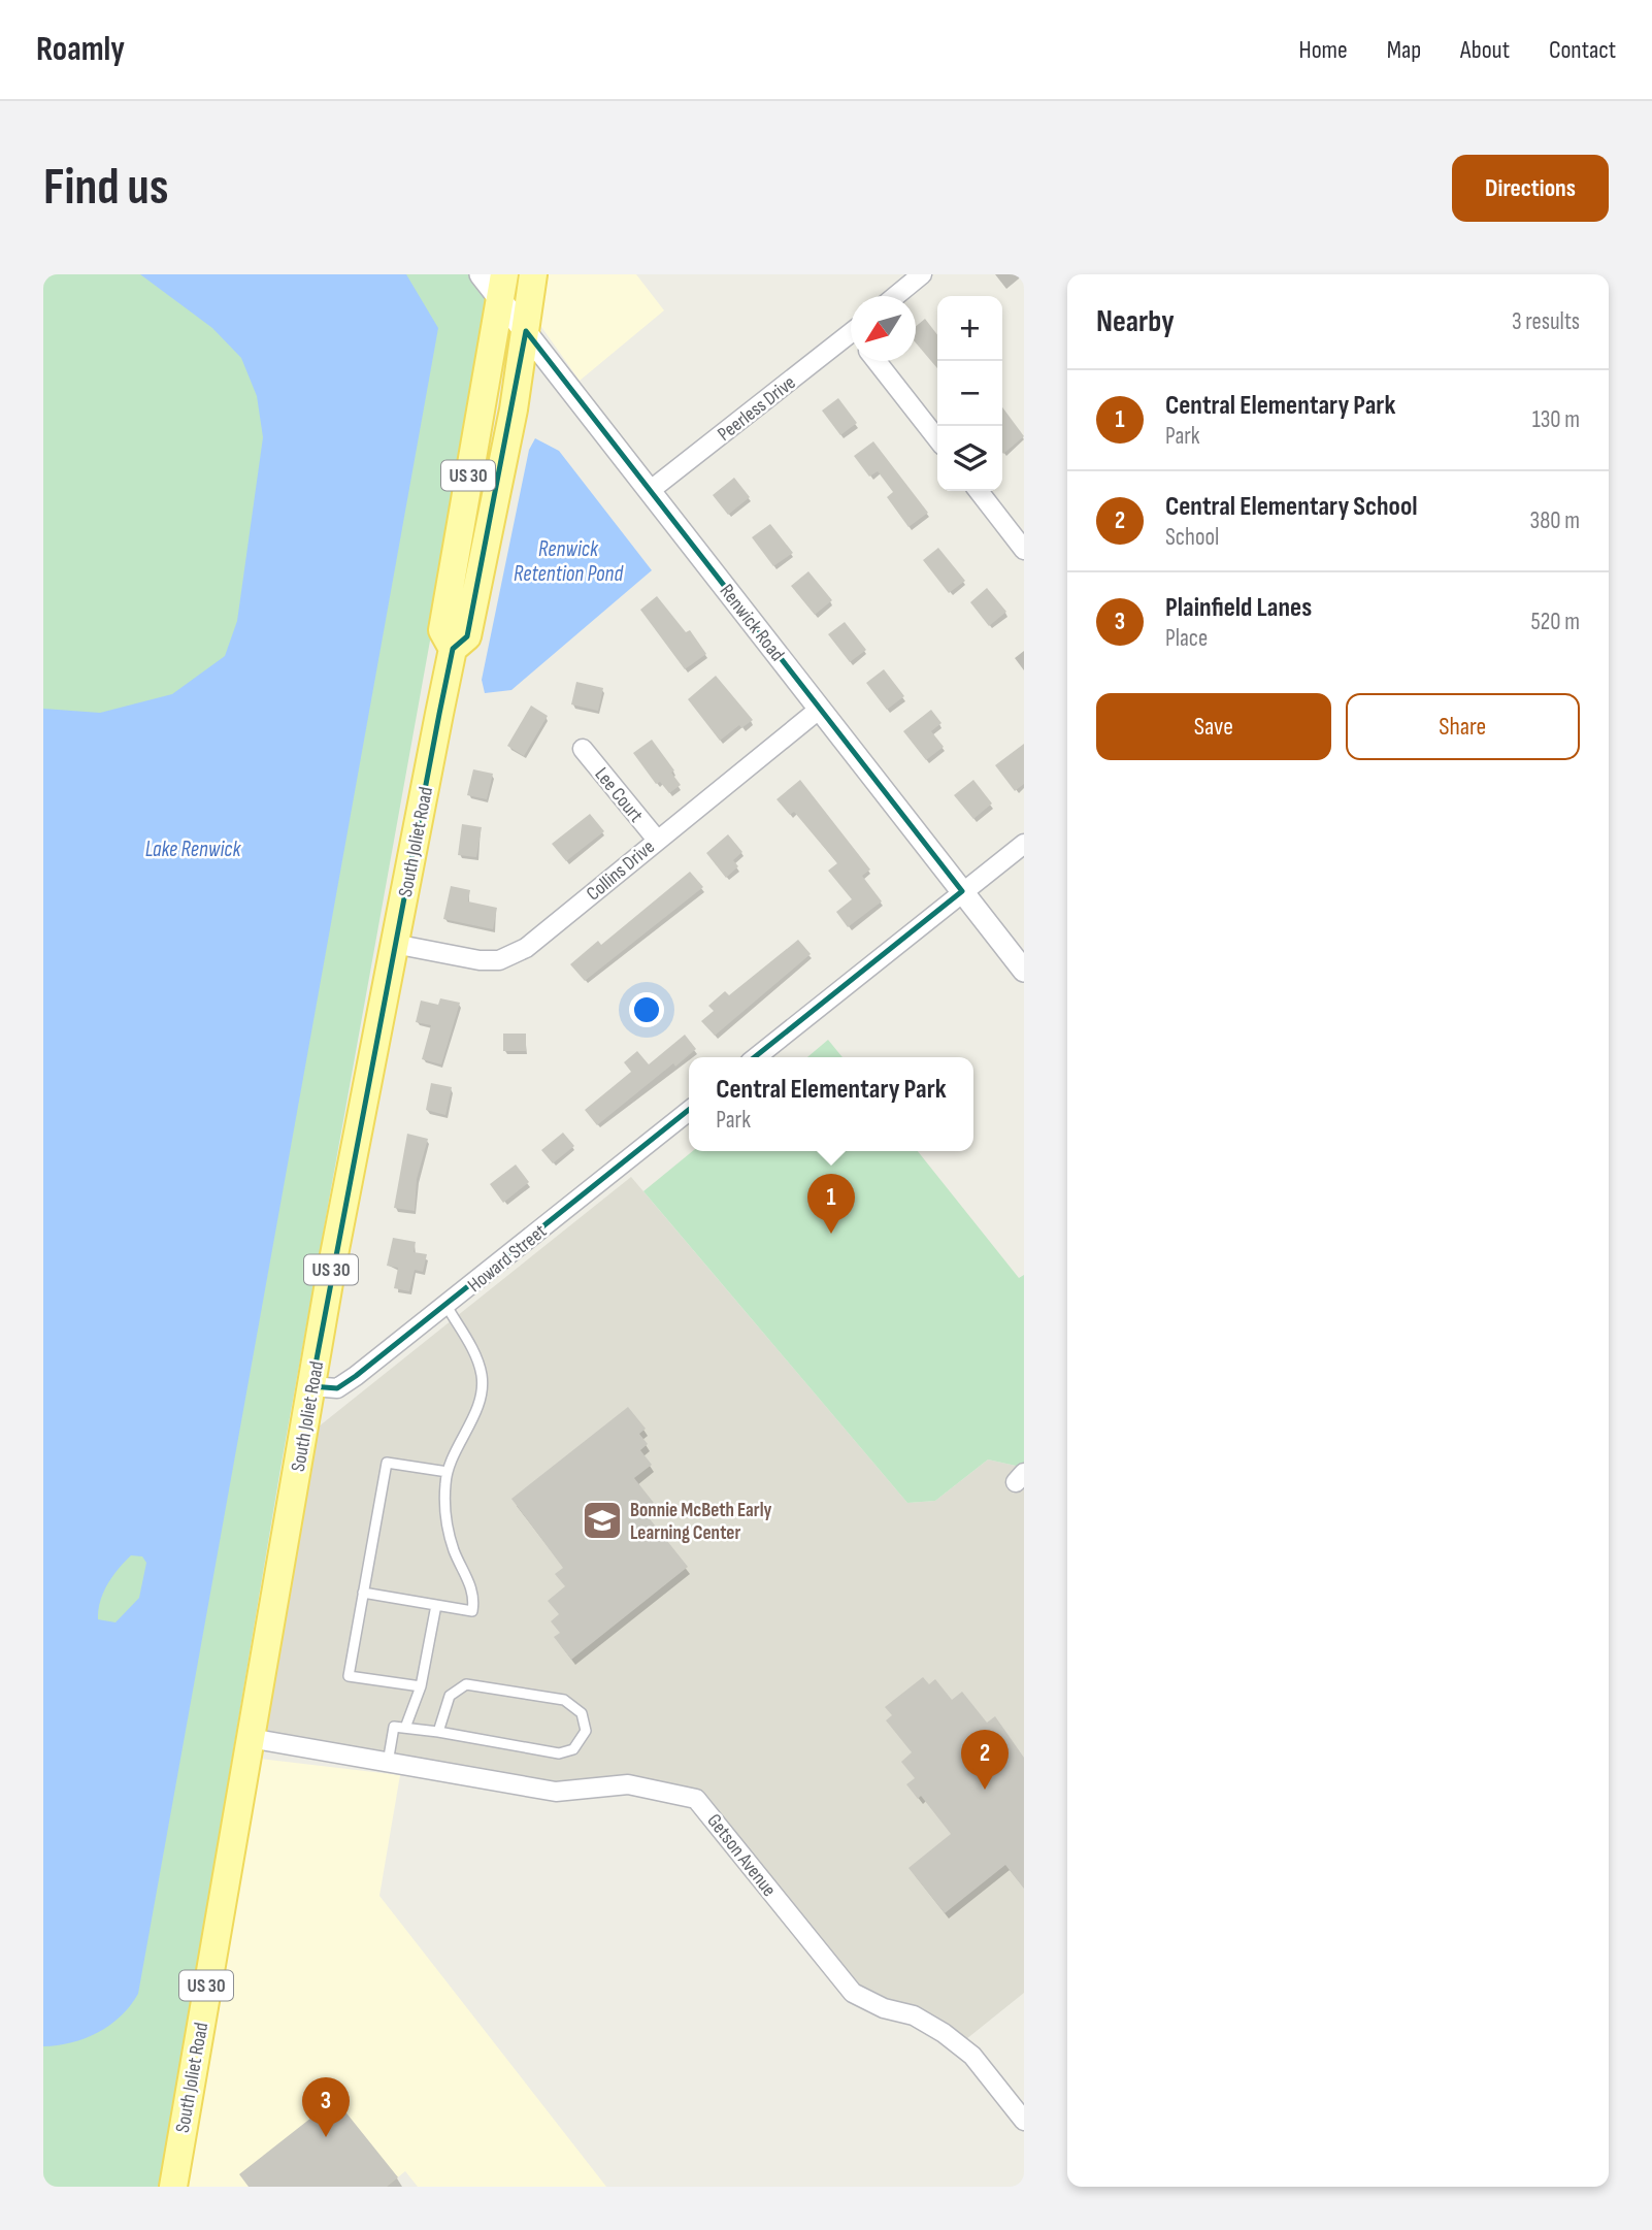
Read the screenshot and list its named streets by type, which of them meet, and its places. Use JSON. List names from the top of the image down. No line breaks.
{"streets":{"main road":["US 30","South Joliet Road"],"street":["Peerless Drive","Renwick Road","Lee Court","Collins Drive","Howard Street","Getson Avenue"]},"crossings":[["Peerless Drive","Renwick Road"],["US 30","Renwick Road"],["US 30","South Joliet Road"],["Renwick Road","South Joliet Road"],["Renwick Road","Collins Drive"],["Lee Court","Collins Drive"],["South Joliet Road","Collins Drive"],["South Joliet Road","Howard Street"],["South Joliet Road","Getson Avenue"]],"water":["Renwick Retention Pond","Lake Renwick"],"places":{"school or university":["Bonnie McBeth Early Learning Center"]},"north":"bottom left","page":{"header":"Roamly","nav":["Home","Map","About","Contact"],"buttons":["Directions",["Save","Share"]],"title":"Find us","heading":["Nearby","3 results"],"map_buttons":["+","−"],"list":[{"mark":"1","name":"Central Elementary Park","note":"Park","value":"130 m"},{"mark":"2","name":"Central Elementary School","note":"School","value":"380 m"},{"mark":"3","name":"Plainfield Lanes","note":"Place","value":"520 m"}],"popup":["Central Elementary Park","Park"],"pins":["1","2","3"]}}
